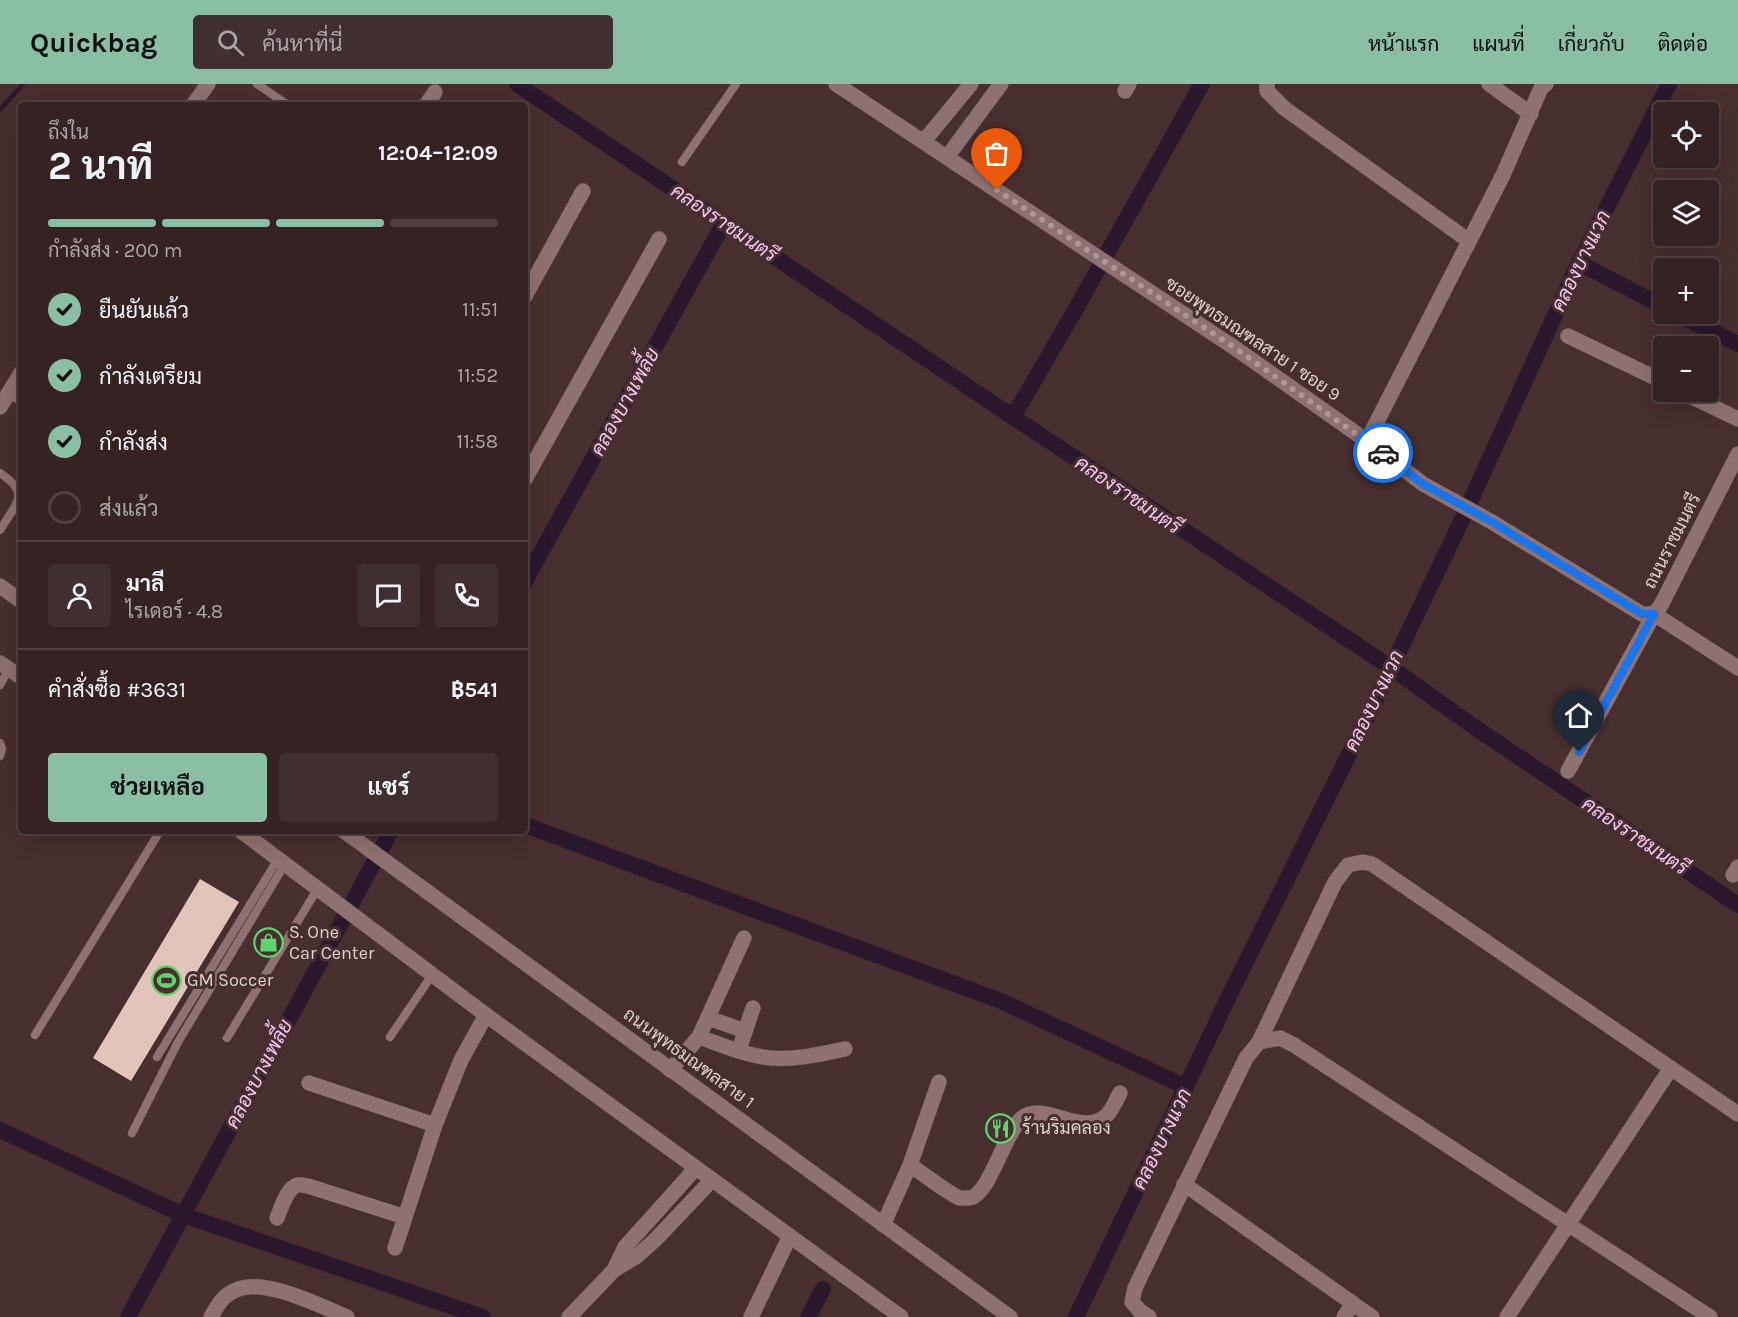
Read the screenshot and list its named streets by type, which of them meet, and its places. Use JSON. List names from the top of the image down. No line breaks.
{"streets":{"street":["ซอยพุทธมณฑลสาย 1 ซอย 9","ถนนราชมนตรี","ถนนพุทธมณฑลสาย 1"]},"crossings":[["ซอยพุทธมณฑลสาย 1 ซอย 9","ถนนราชมนตรี"]],"water":["คลองราชมนตรี","คลองบางแวก","คลองบางเพลี้ย"],"places":{"shop":["S. One Car Center"],"sports":["GM Soccer"],"restaurant":["ร้านริมคลอง"]},"page":{"header":"Quickbag","search":"ค้นหาที่นี่","nav":["หน้าแรก","แผนที่","เกี่ยวกับ","ติดต่อ"],"map_buttons":["+","−"],"heading":["2 นาที","ถึงใน","12:04–12:09"],"panel":["มาลี","ไรเดอร์ · 4.8","คำสั่งซื้อ #3631","฿541"],"bar":"กำลังส่ง · 200 m","list":[["ยืนยันแล้ว","11:51"],["กำลังเตรียม","11:52"],["กำลังส่ง","11:58"],"ส่งแล้ว"],"buttons":["ช่วยเหลือ","แชร์"]}}
